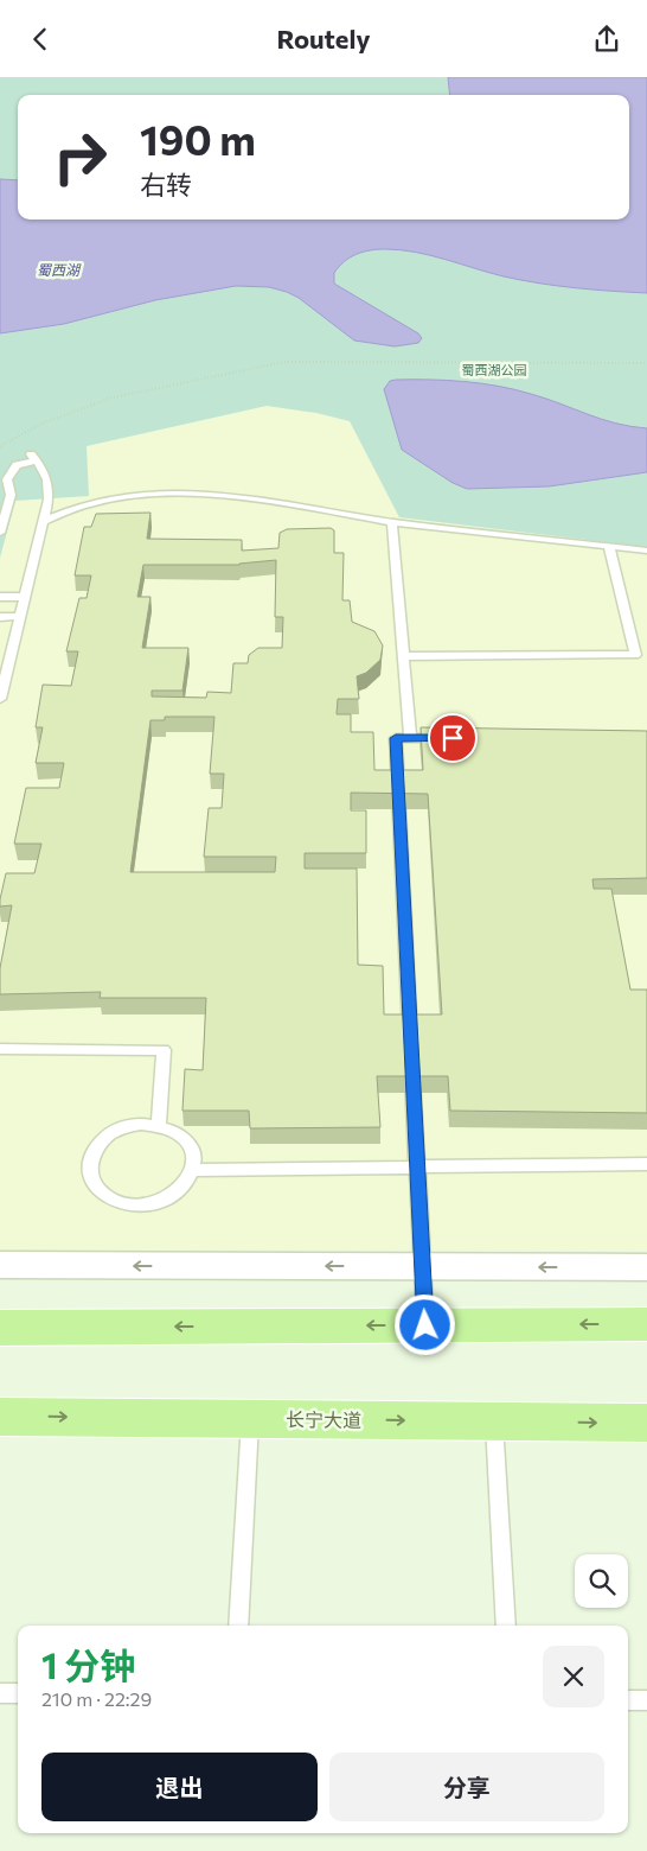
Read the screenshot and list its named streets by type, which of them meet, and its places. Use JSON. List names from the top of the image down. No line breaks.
{"streets":{"main road":["长宁大道"]},"water":["蜀西湖"],"parks":["蜀西湖公园"],"page":{"header":"Routely","turn":["190 m","右转"],"heading":["1 分钟","210 m · 22:29"],"buttons":["退出","分享"]}}
